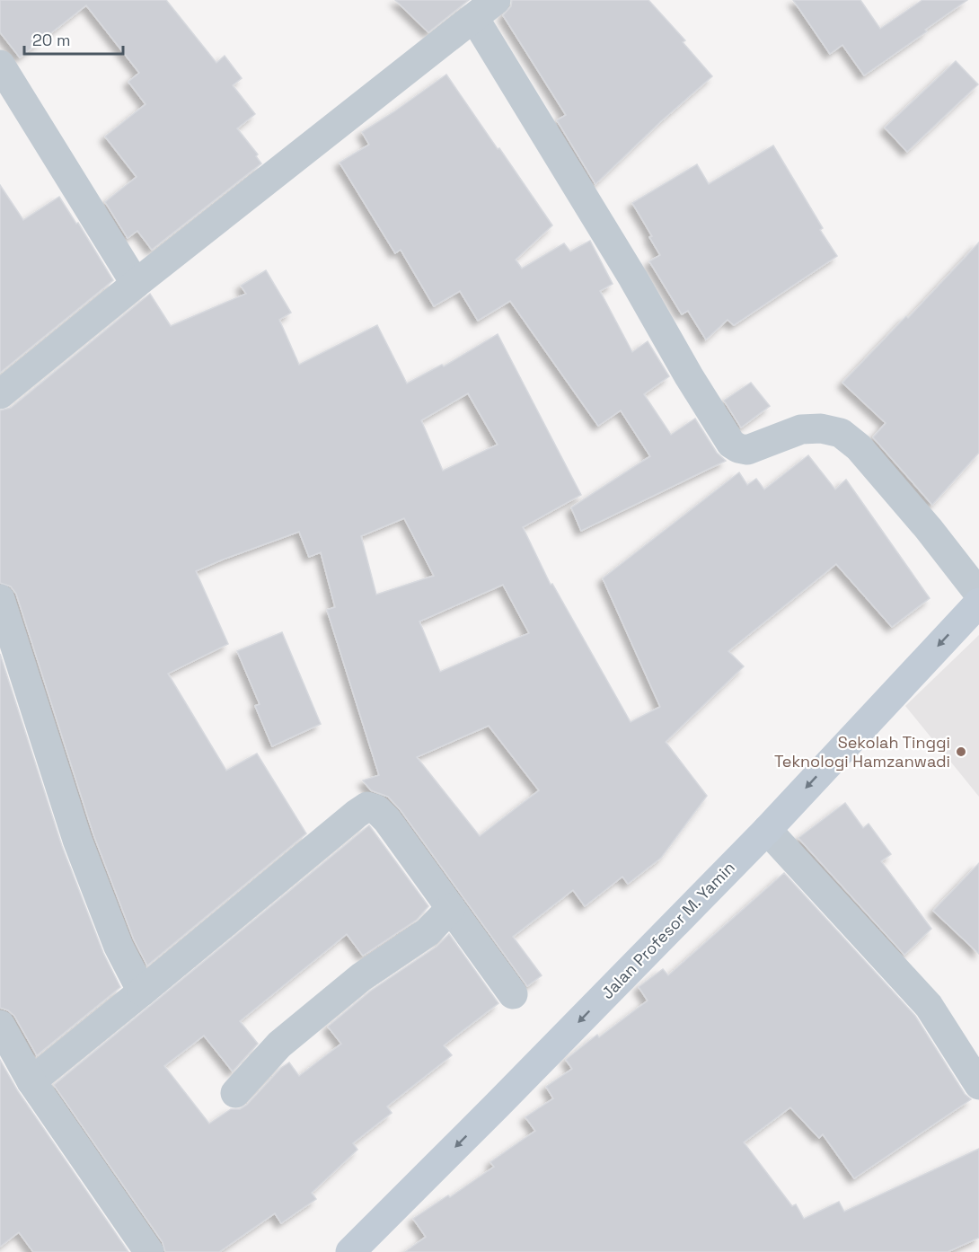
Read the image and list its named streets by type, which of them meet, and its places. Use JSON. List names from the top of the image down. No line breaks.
{"streets":{"main road":["Jalan Profesor M. Yamin"]},"one_way":["Jalan Profesor M. Yamin"],"places":["Sekolah Tinggi Teknologi Hamzanwadi"],"scale_bar":"20 m"}
